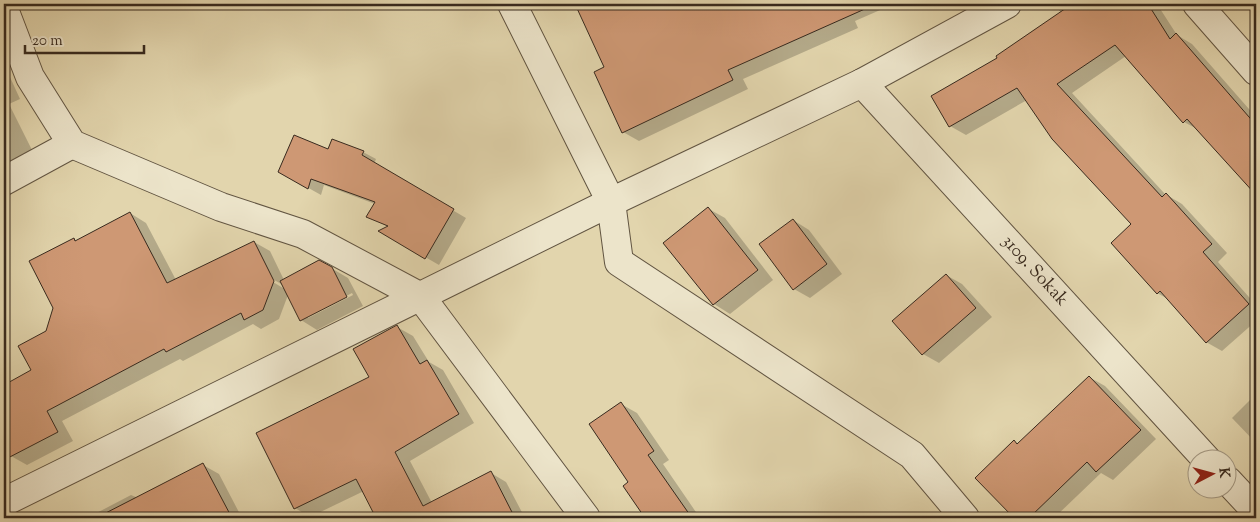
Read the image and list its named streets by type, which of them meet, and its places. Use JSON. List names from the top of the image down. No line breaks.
{"streets":{"street":["3109. Sokak"]},"scale_bar":"20 m","north":"right"}
